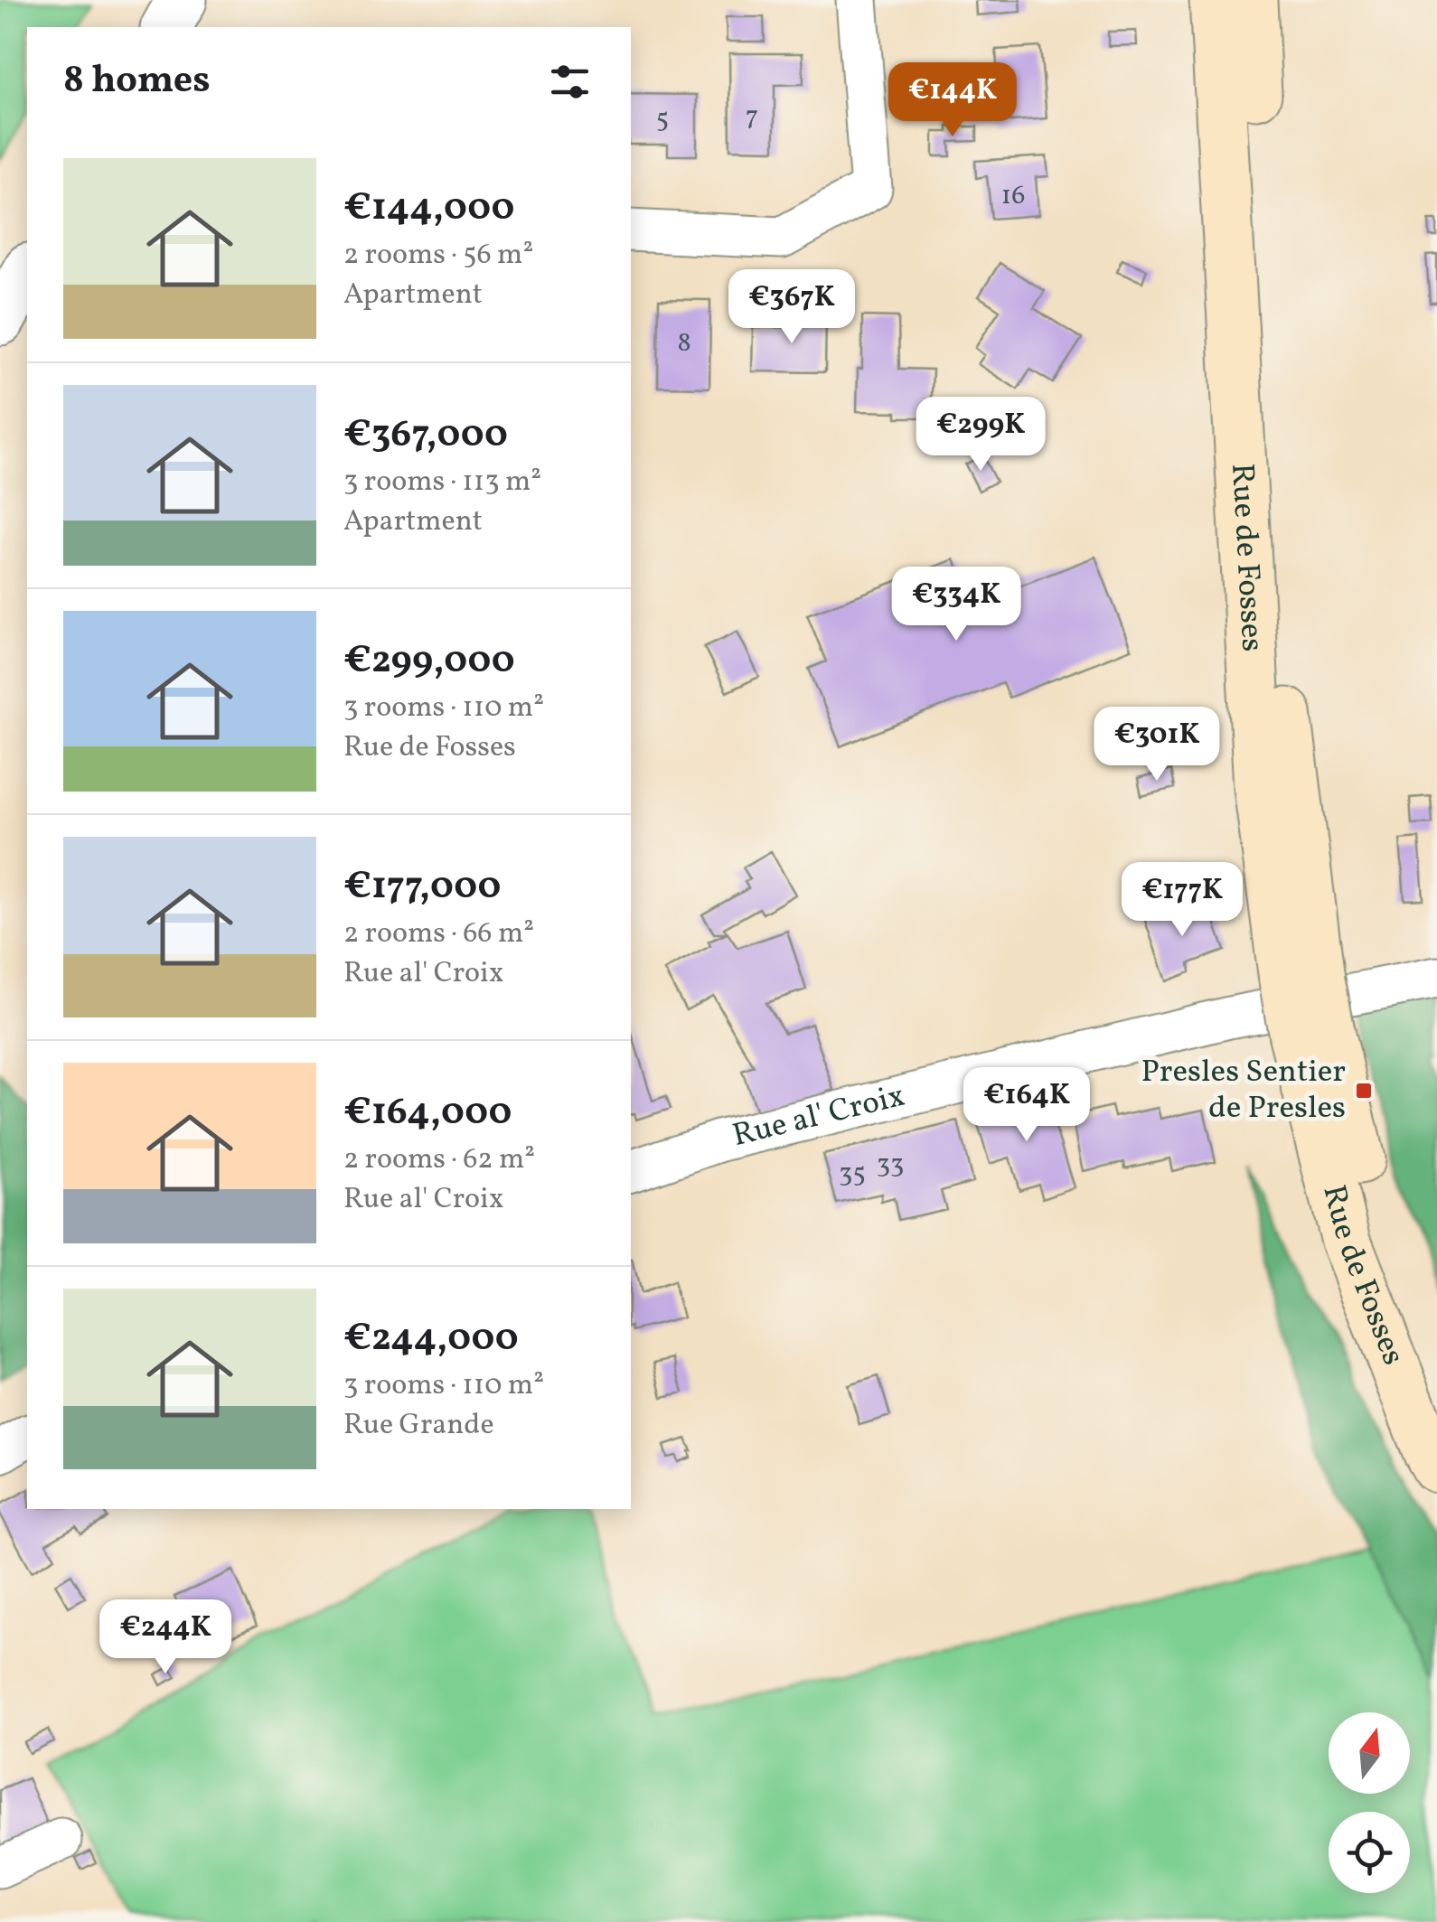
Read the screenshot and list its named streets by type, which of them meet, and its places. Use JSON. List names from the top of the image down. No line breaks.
{"streets":{"main road":["Rue de Fosses"],"street":["Rue al' Croix"]},"places":{"transit":["Presles Sentier de Presles"]},"house_numbers":["7","5","16","8","33","35"],"north":"top","page":{"heading":"8 homes","price":["€144K","€367K","€299K","€334K","€301K","€177K","€164K","€244K"],"list":[{"name":"€144,000","note":"2 rooms · 56 m² · Apartment"},{"name":"€367,000","note":"3 rooms · 113 m² · Apartment"},{"name":"€299,000","note":"3 rooms · 110 m² · Rue de Fosses"},{"name":"€177,000","note":"2 rooms · 66 m² · Rue al' Croix"},{"name":"€164,000","note":"2 rooms · 62 m² · Rue al' Croix"},{"name":"€244,000","note":"3 rooms · 110 m² · Rue Grande"}]}}
